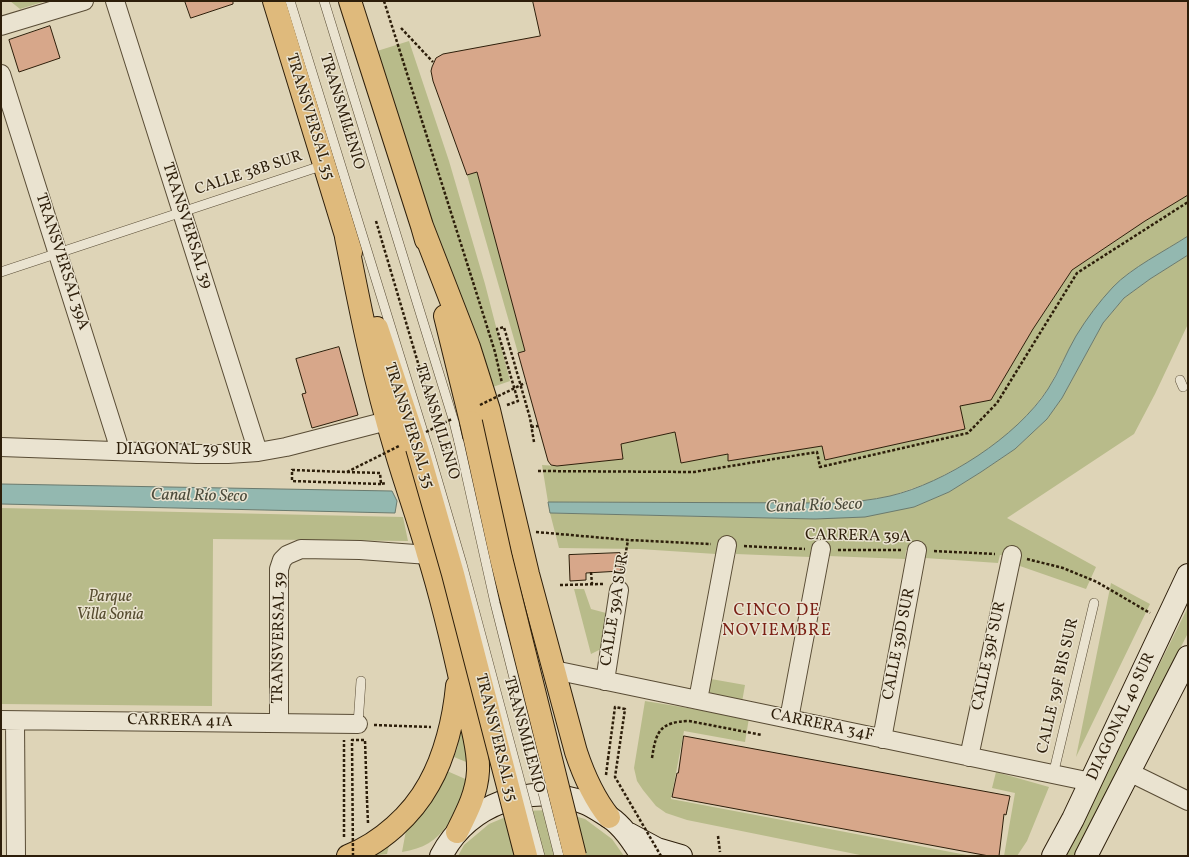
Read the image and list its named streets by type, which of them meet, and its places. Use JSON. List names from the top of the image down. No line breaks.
{"streets":{"highway":["TRANSVERSAL 35"],"main road":["DIAGONAL 40 SUR"],"street":["TRANSVERSAL 39","TRANSVERSAL 39A","DIAGONAL 39 SUR","CALLE 39A SUR","CALLE 39D SUR","CALLE 39F SUR","CARRERA 41A","CARRERA 34F"],"lane":["TRANSMILENIO","CALLE 38B SUR","CALLE 39F BIS SUR"],"path":["CARRERA 39A"]},"crossings":[["TRANSMILENIO","TRANSVERSAL 35"],["TRANSVERSAL 35","CALLE 38B SUR"],["CALLE 38B SUR","TRANSVERSAL 39"],["CALLE 38B SUR","TRANSVERSAL 39A"],["TRANSVERSAL 39","DIAGONAL 39 SUR"],["TRANSVERSAL 39","CARRERA 41A"],["TRANSVERSAL 39A","DIAGONAL 39 SUR"],["CARRERA 39A","CALLE 39A SUR"],["CARRERA 39A","CALLE 39D SUR"],["CARRERA 39A","CALLE 39F SUR"],["CARRERA 39A","DIAGONAL 40 SUR"],["CALLE 39A SUR","CARRERA 34F"],["CALLE 39D SUR","CARRERA 34F"],["CALLE 39F SUR","CARRERA 34F"],["CALLE 39F BIS SUR","CARRERA 34F"],["DIAGONAL 40 SUR","CARRERA 34F"]],"districts":["CINCO DE NOVIEMBRE"],"water":["Canal Río Seco"],"parks":["Parque Villa Sonia"]}
